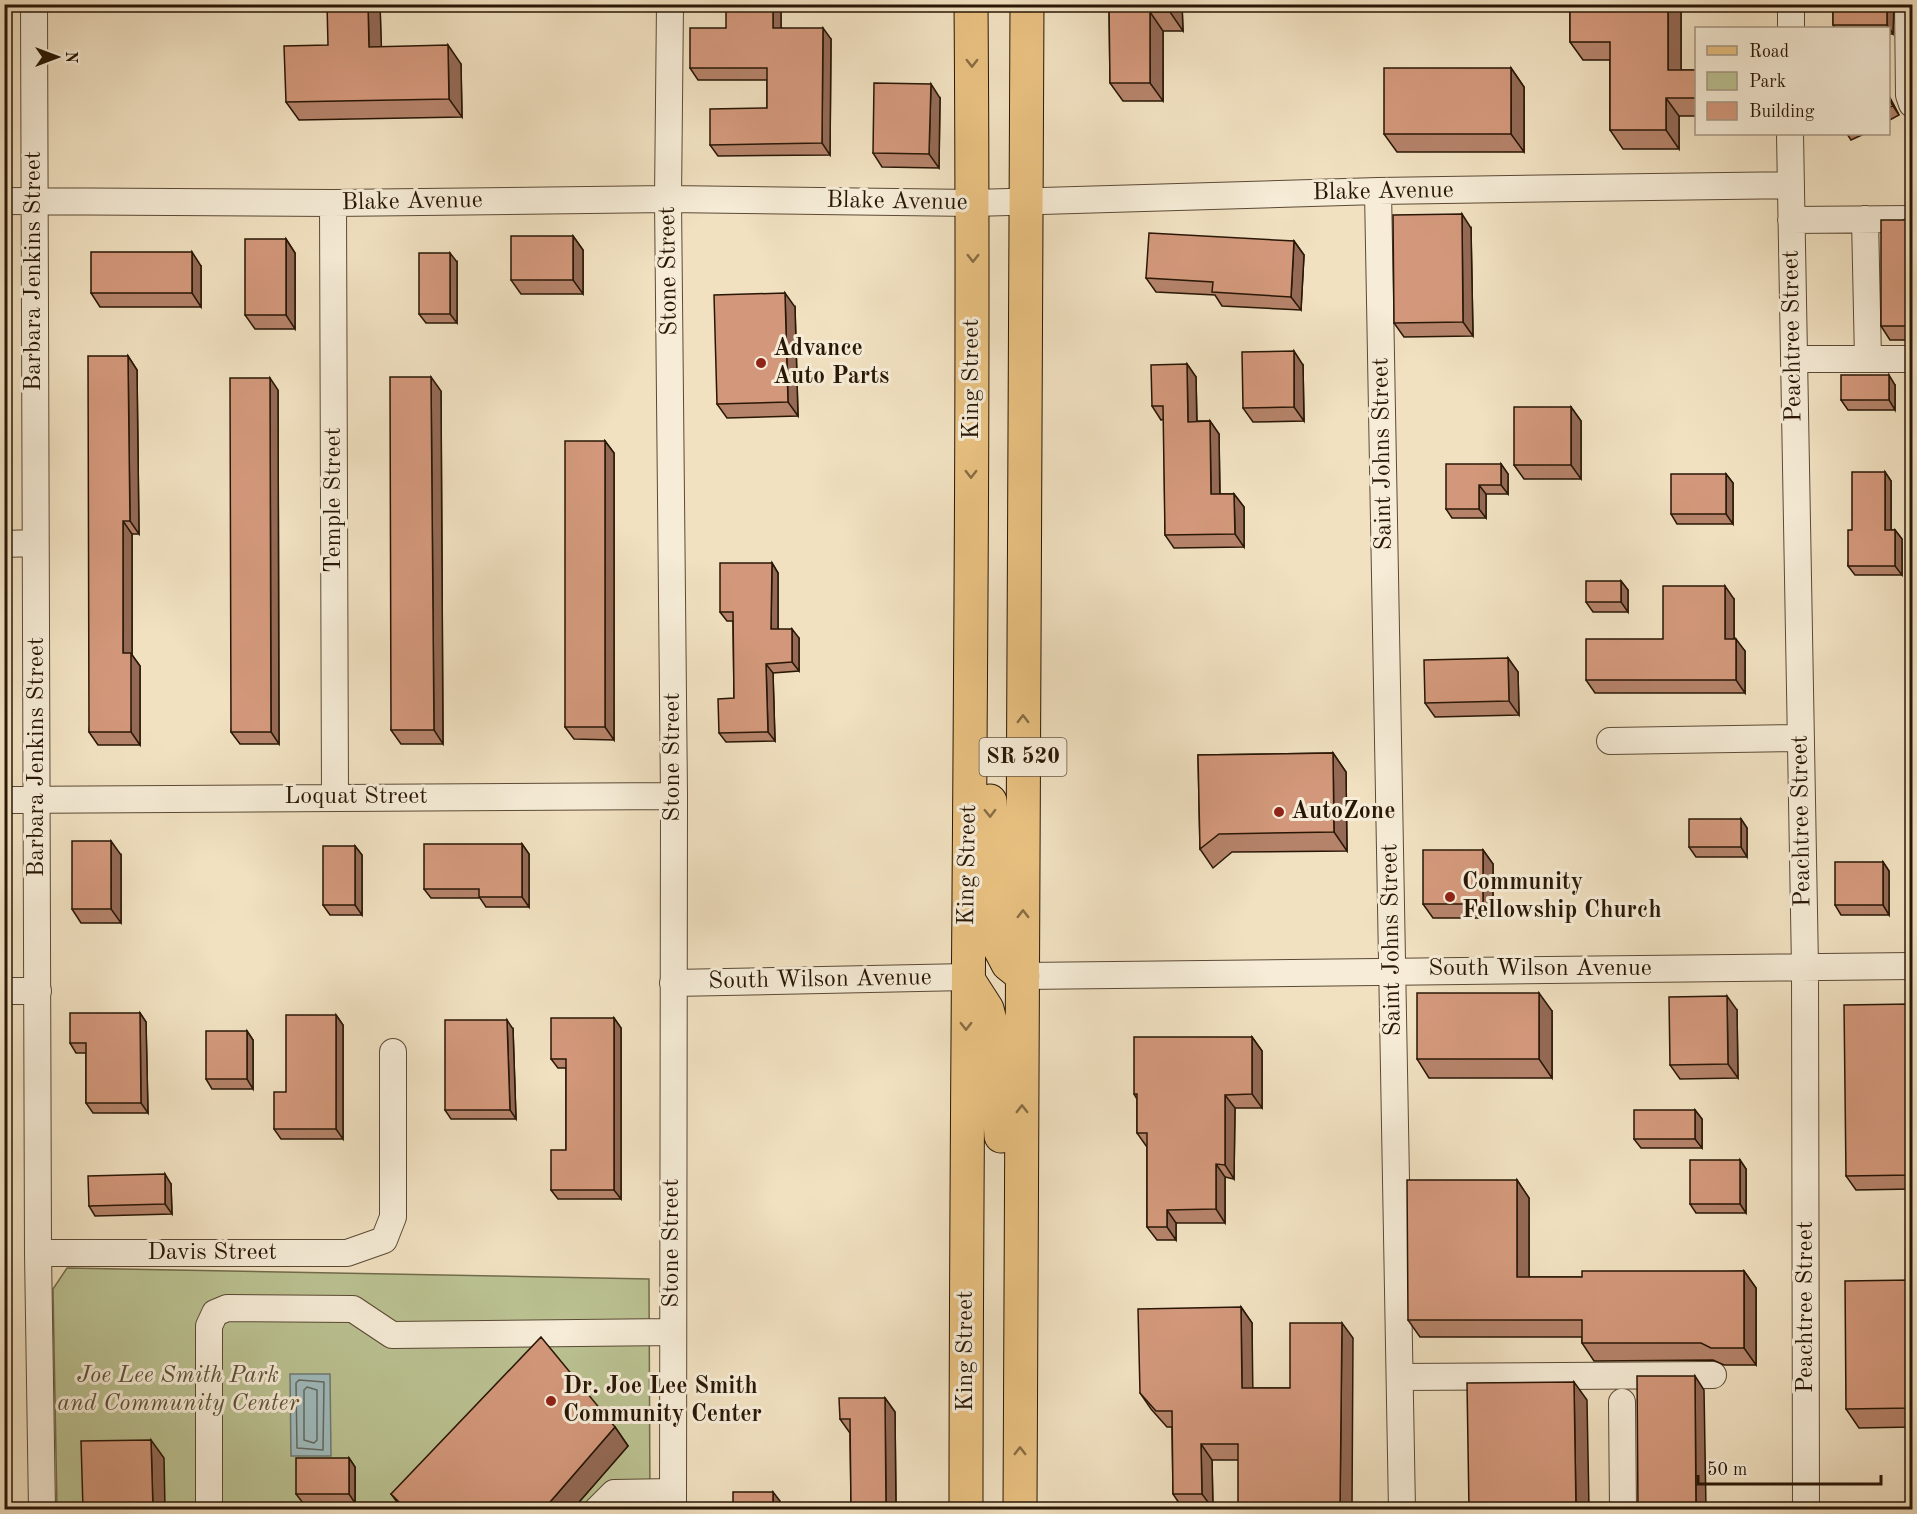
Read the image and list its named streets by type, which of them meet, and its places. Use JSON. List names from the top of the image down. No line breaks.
{"streets":{"main road":["King Street","SR 520"],"street":["Blake Avenue","Barbara Jenkins Street","Stone Street","Peachtree Street","Saint Johns Street","Temple Street","Loquat Street","South Wilson Avenue","Davis Street"]},"crossings":[["Blake Avenue","Barbara Jenkins Street"],["Blake Avenue","Stone Street"],["Blake Avenue","Peachtree Street"],["Blake Avenue","King Street"],["Blake Avenue","Saint Johns Street"],["Blake Avenue","Temple Street"],["Blake Avenue","SR 520"],["Barbara Jenkins Street","Loquat Street"],["Barbara Jenkins Street","Davis Street"],["Stone Street","Loquat Street"],["Stone Street","South Wilson Avenue"],["Peachtree Street","South Wilson Avenue"],["King Street","South Wilson Avenue"],["Saint Johns Street","South Wilson Avenue"],["Temple Street","Loquat Street"],["SR 520","South Wilson Avenue"]],"parks":["Joe Lee Smith Park and Community Center"],"places":["Advance Auto Parts","AutoZone","Community Fellowship Church","Dr. Joe Lee Smith Community Center"],"legend":["Road","Park","Building"],"scale_bar":"50 m","north":"right"}
